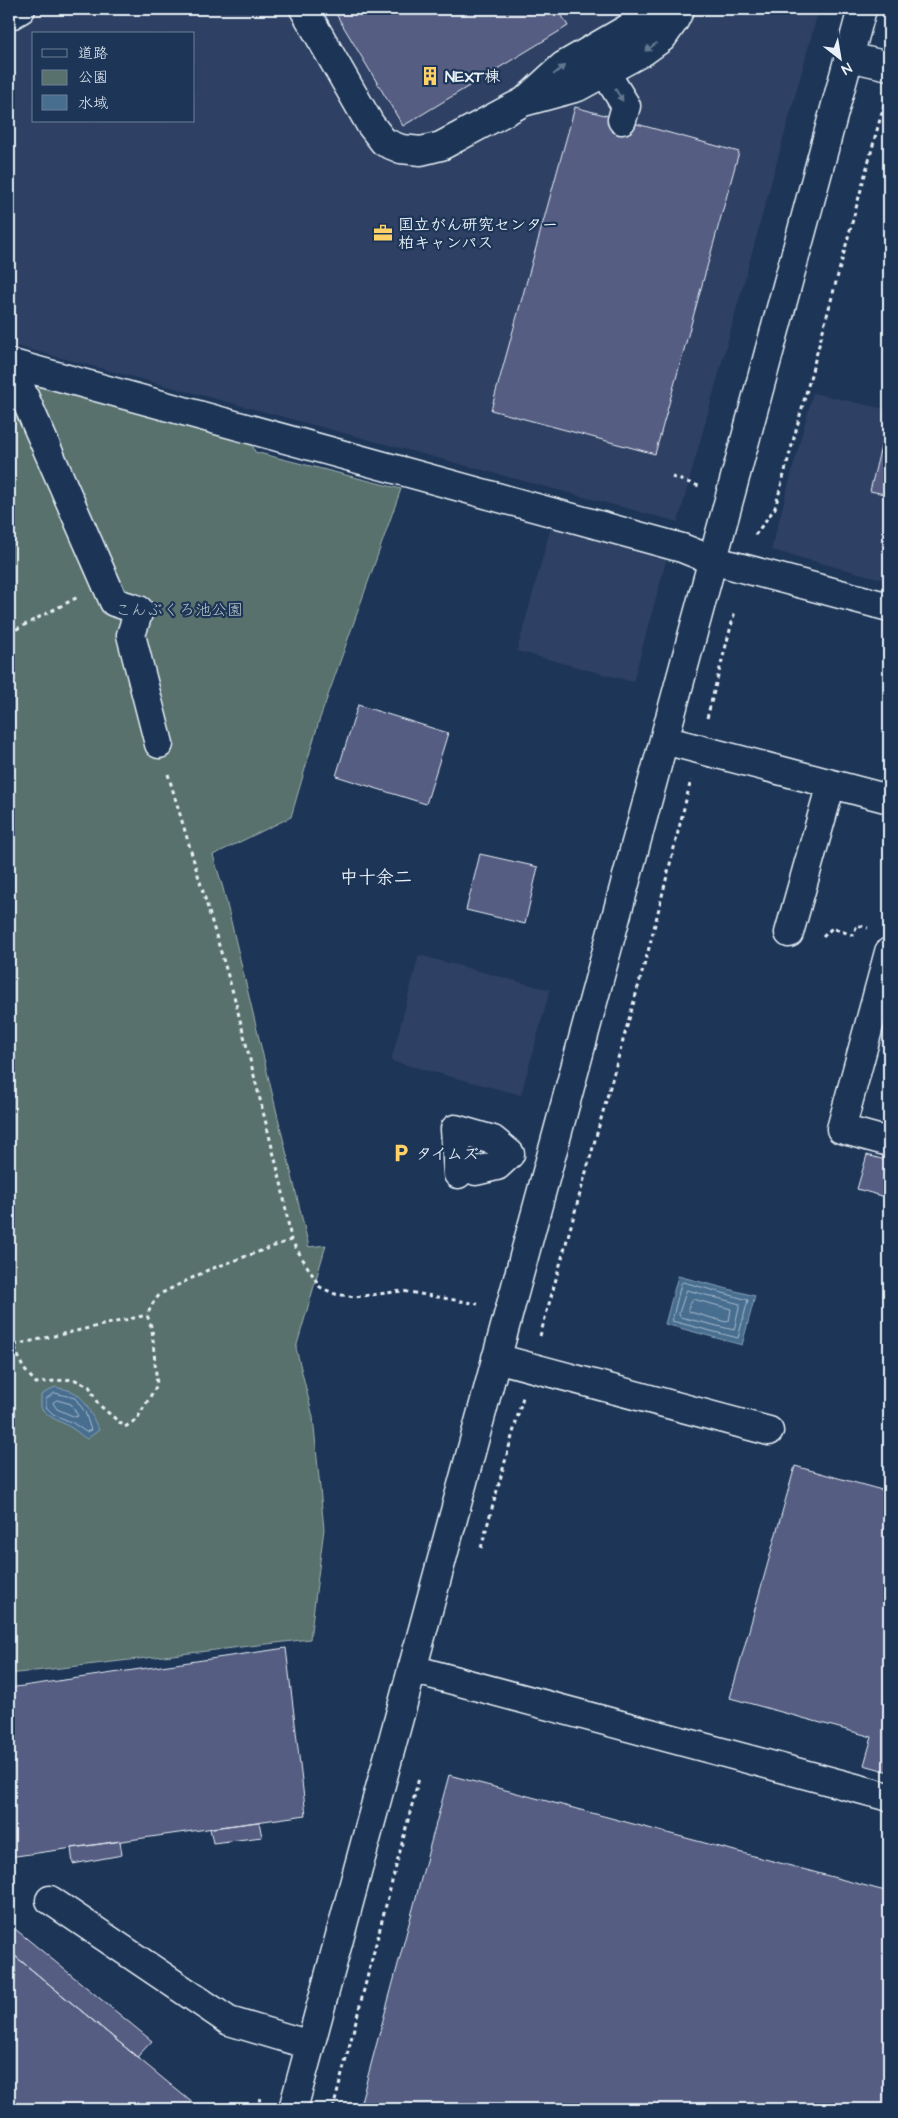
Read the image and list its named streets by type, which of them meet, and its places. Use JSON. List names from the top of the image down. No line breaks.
{"districts":["中十余二"],"parks":["こんぶくろ池公園"],"places":{"building":["NEXT棟"],"office":["国立がん研究センター 柏キャンパス"],"parking":["タイムズ"]},"legend":["道路","公園","水域"],"north":"bottom right"}
